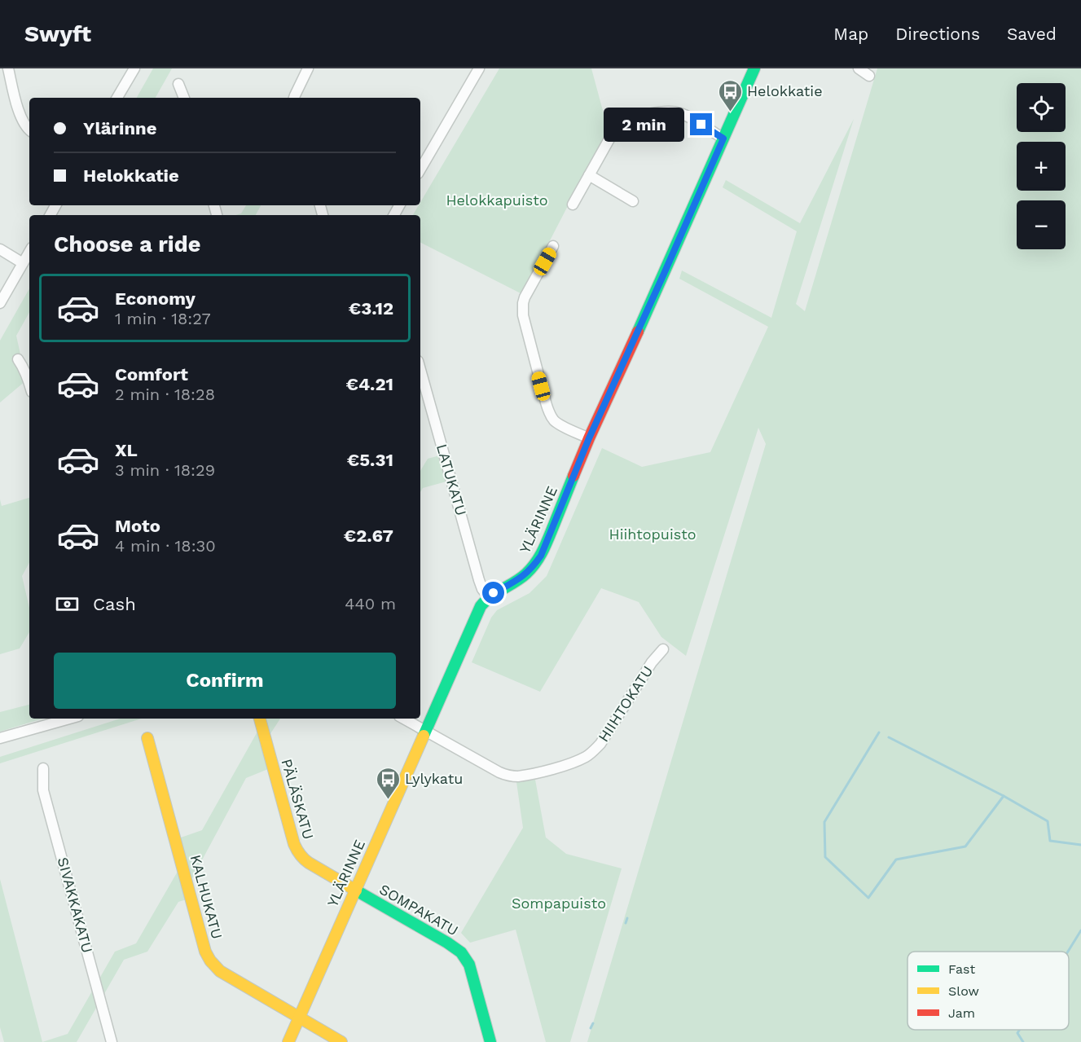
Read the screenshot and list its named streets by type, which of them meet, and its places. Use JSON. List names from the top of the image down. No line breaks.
{"streets":{"street":["LATUKATU","YLÄRINNE","HIIHTOKATU","PÄLÄSKATU","KALHUKATU","SIVAKKAKATU","SOMPAKATU"]},"crossings":[["LATUKATU","YLÄRINNE"],["YLÄRINNE","HIIHTOKATU"],["YLÄRINNE","PÄLÄSKATU"],["YLÄRINNE","KALHUKATU"],["YLÄRINNE","SOMPAKATU"],["PÄLÄSKATU","SOMPAKATU"]],"parks":["Helokkapuisto","Hiihtopuisto","Sompapuisto"],"places":{"bus stop":["Helokkatie","Lylykatu"]},"legend":["Fast","Slow","Jam"],"page":{"header":"Swyft","nav":["Map","Directions","Saved"],"map_buttons":["+","−"],"banner":["Ylärinne","Helokkatie"],"bubble":"2 min","heading":"Choose a ride","list":[{"name":"Economy","note":"1 min · 18:27","value":"€3.12"},{"name":"Comfort","note":"2 min · 18:28","value":"€4.21"},{"name":"XL","note":"3 min · 18:29","value":"€5.31"},{"name":"Moto","note":"4 min · 18:30","value":"€2.67"}],"pay":["Cash","440 m"],"buttons":"Confirm"}}
